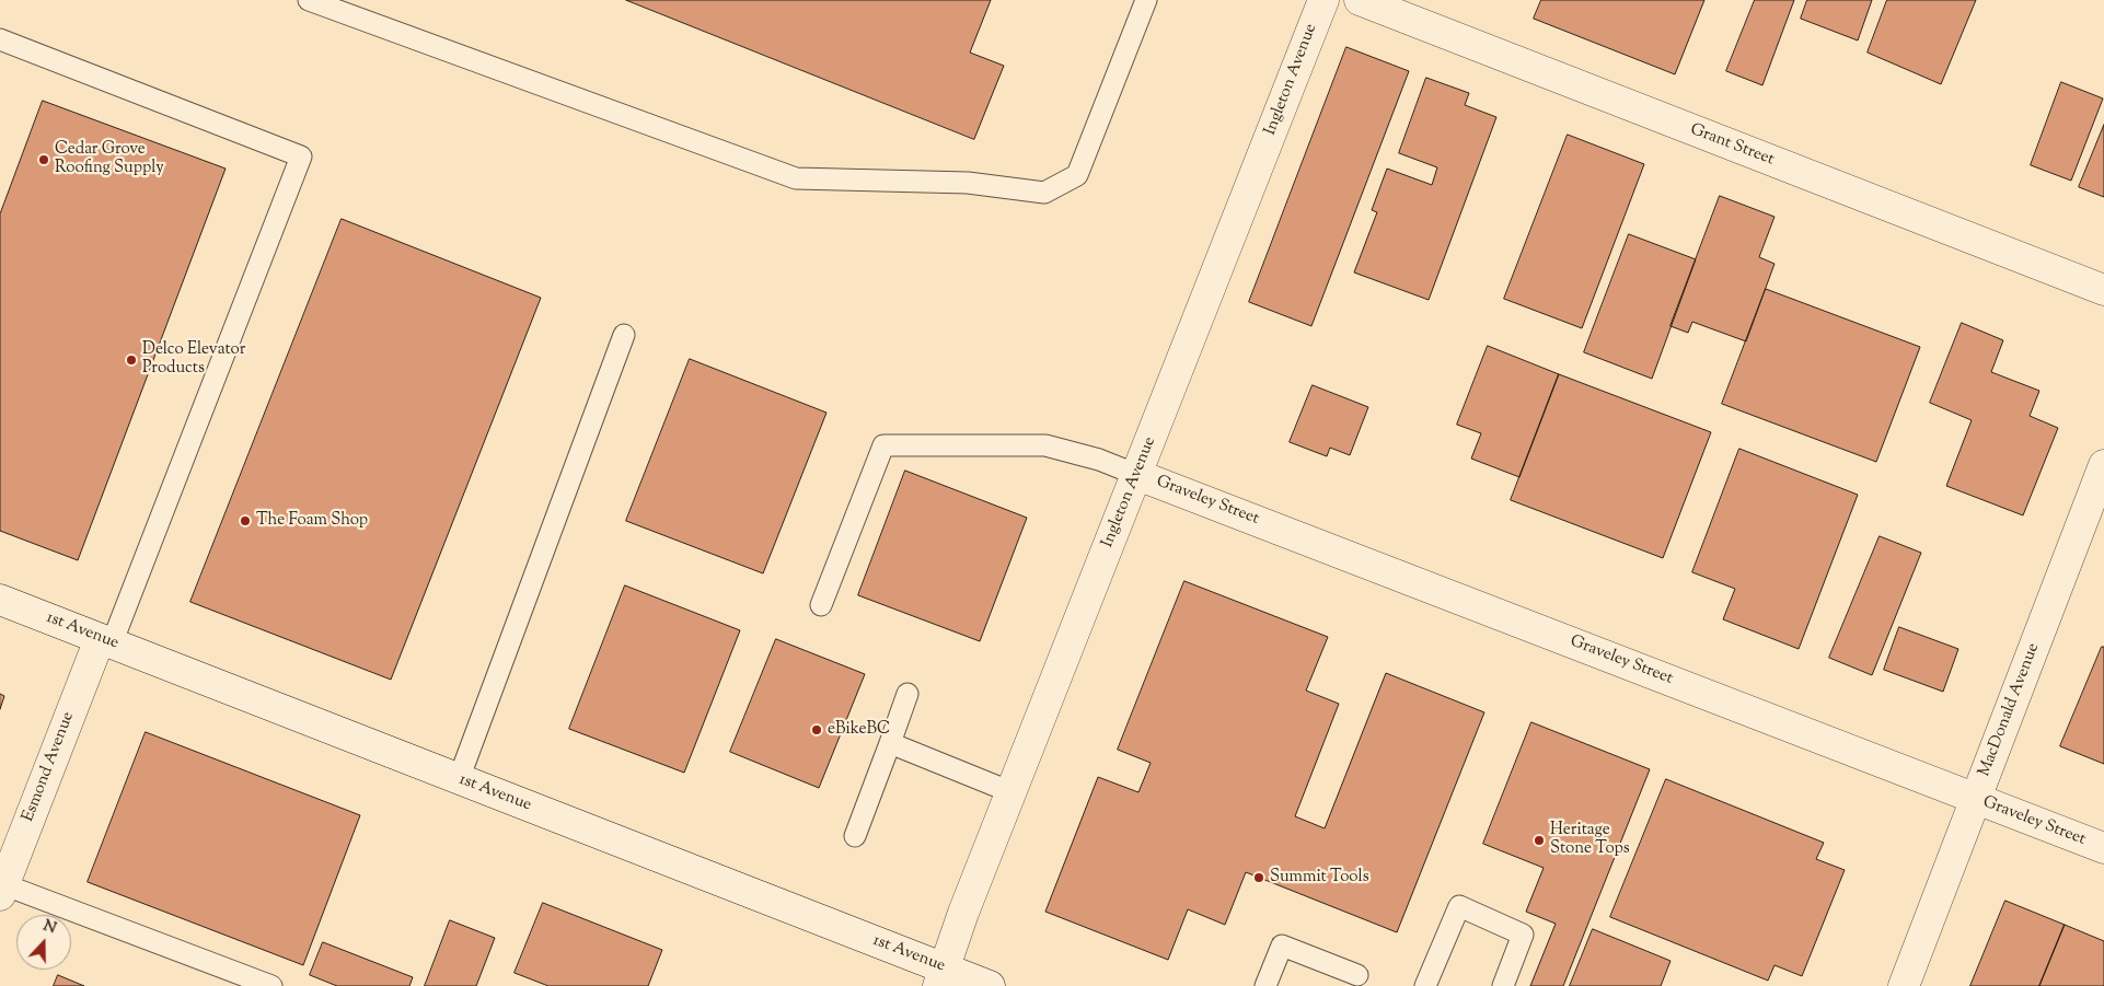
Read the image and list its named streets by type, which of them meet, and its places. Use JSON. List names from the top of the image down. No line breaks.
{"streets":{"street":["Ingleton Avenue","Grant Street","Graveley Street","1st Avenue","MacDonald Avenue","Esmond Avenue"]},"crossings":[["Ingleton Avenue","Graveley Street"],["Ingleton Avenue","1st Avenue"],["Graveley Street","MacDonald Avenue"],["1st Avenue","Esmond Avenue"]],"places":["Cedar Grove Roofing Supply","Delco Elevator Products","The Foam Shop","eBikeBC","Heritage Stone Tops","Summit Tools"],"north":"top"}
